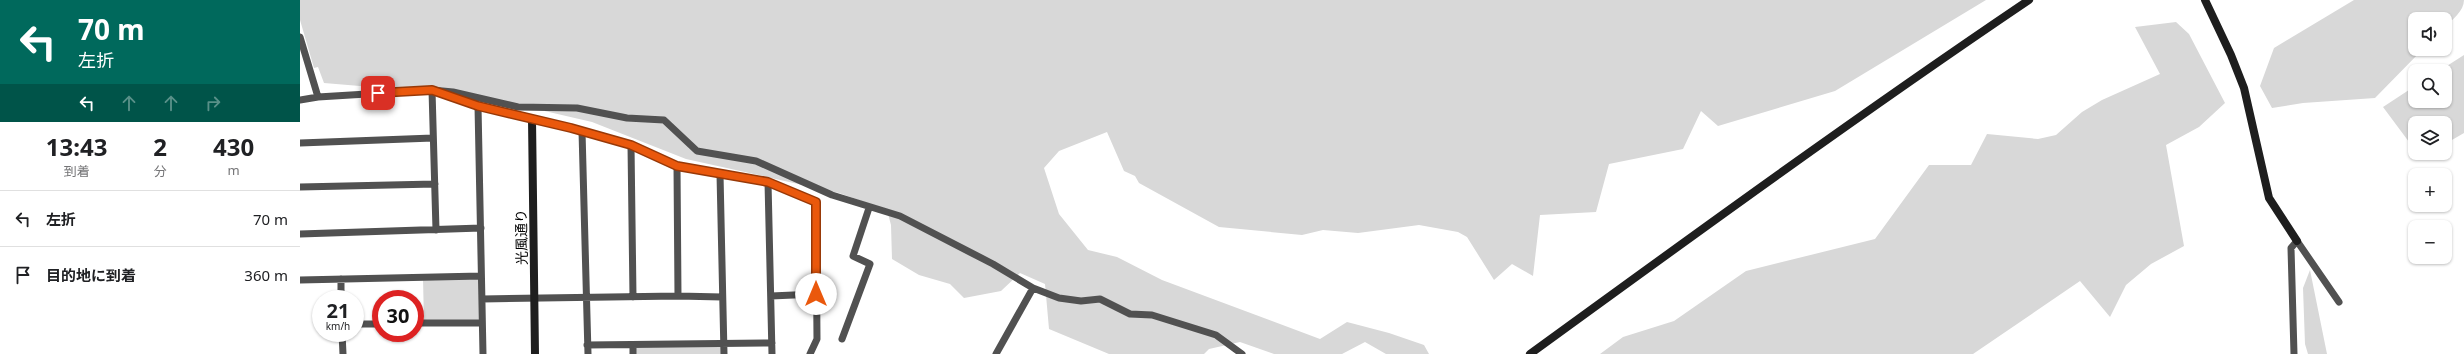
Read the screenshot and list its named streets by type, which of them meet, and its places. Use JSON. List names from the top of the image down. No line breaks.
{"streets":{"street":["光風通り"]},"page":{"turn":["70 m","左折"],"map_buttons":["+","−"],"eta":["13:43","到着","2","分","430","m"],"list":[{"name":"左折","value":"70 m"},{"name":"目的地に到着","value":"360 m"}],"speed":"21 km/h","limit":"30"}}
